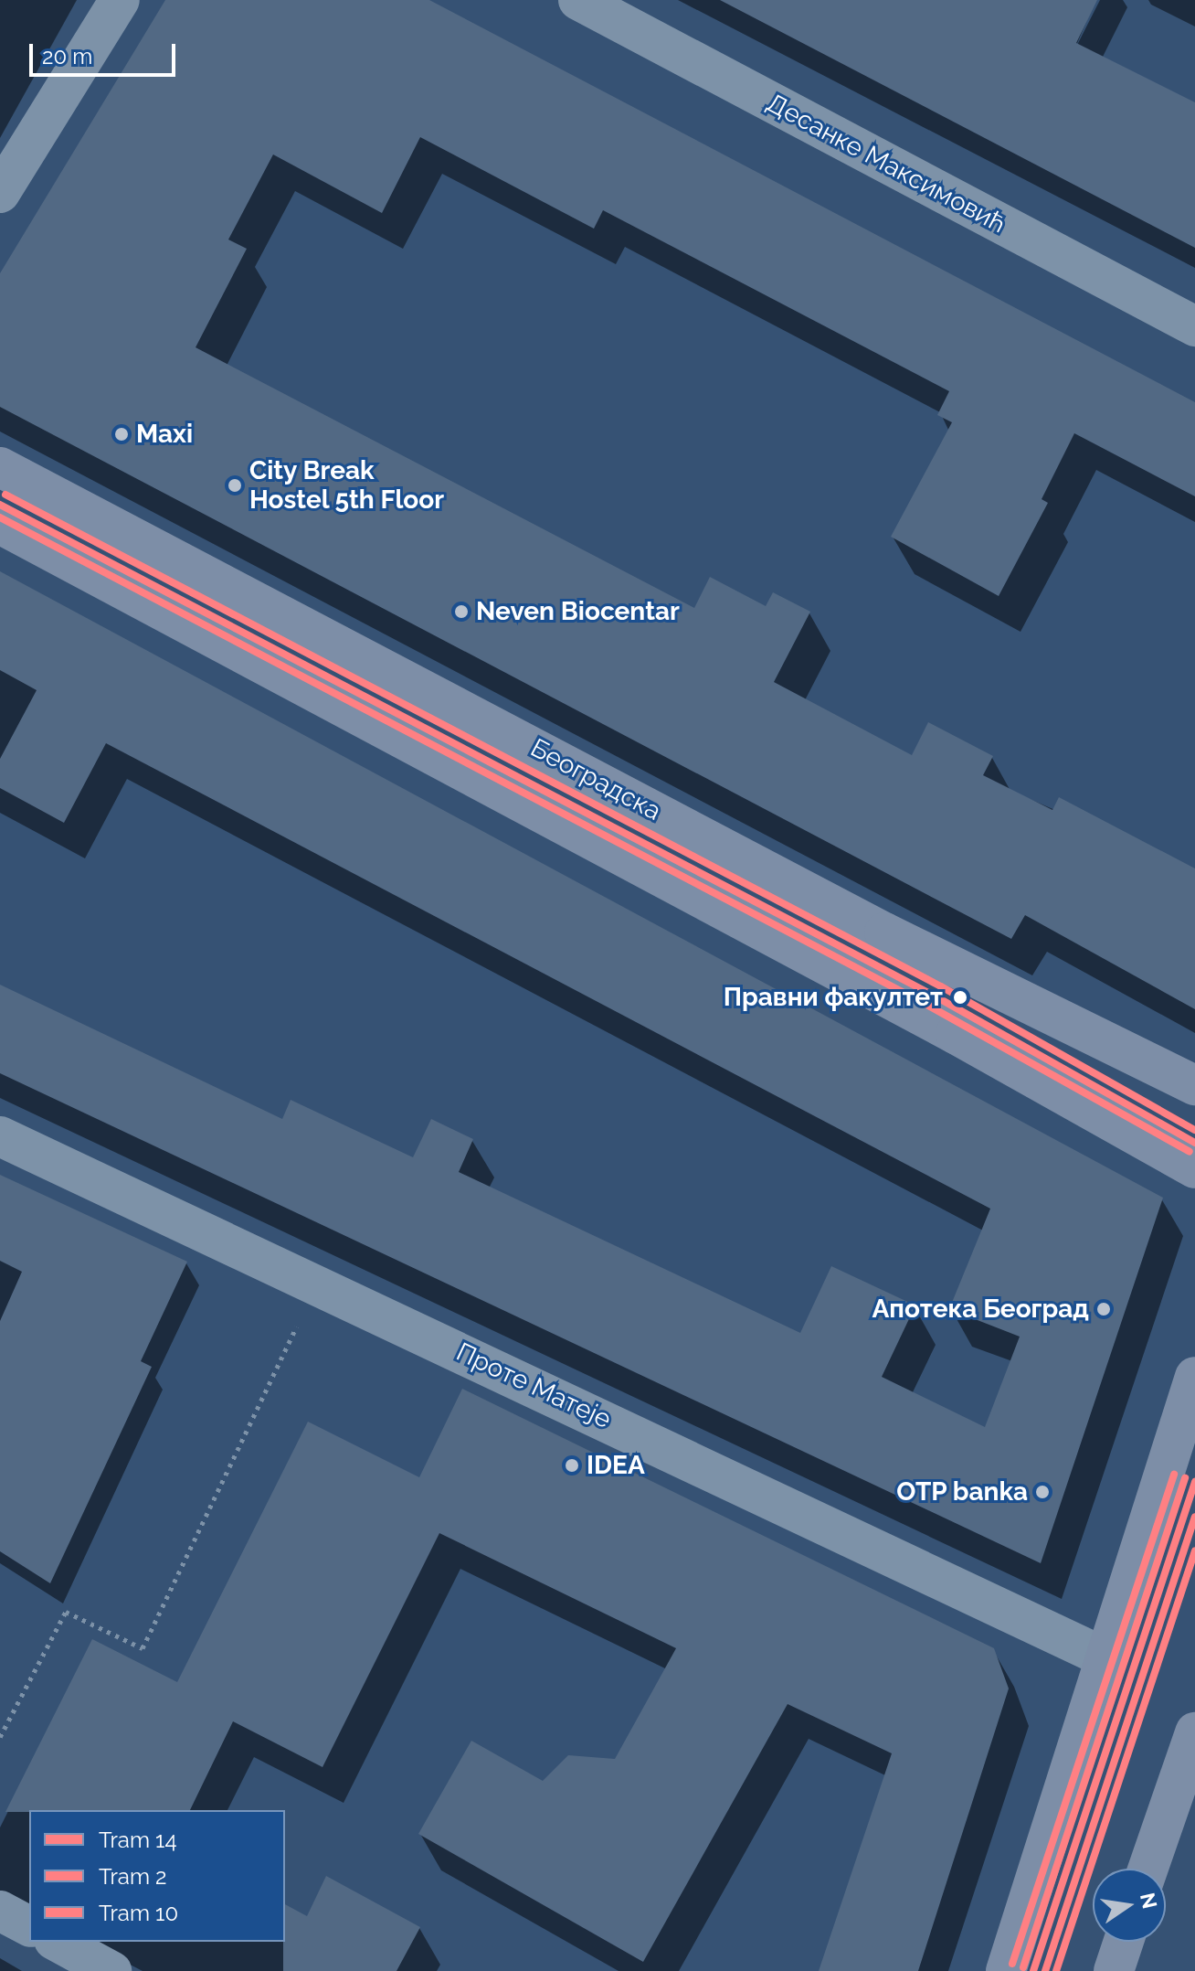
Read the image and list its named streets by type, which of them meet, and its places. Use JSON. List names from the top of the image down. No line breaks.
{"streets":{"main road":["Београдска"],"street":["Десанке Максимовић","Проте Матеје"]},"places":["Maxi","City Break Hostel 5th Floor","Neven Biocentar","Правни факултет","Апотека Београд","IDEA","OTP banka"],"lines":["tram line 10","tram line 14","tram line 2"],"legend":["Tram 14","Tram 2","Tram 10"],"scale_bar":"20 m","north":"right"}
